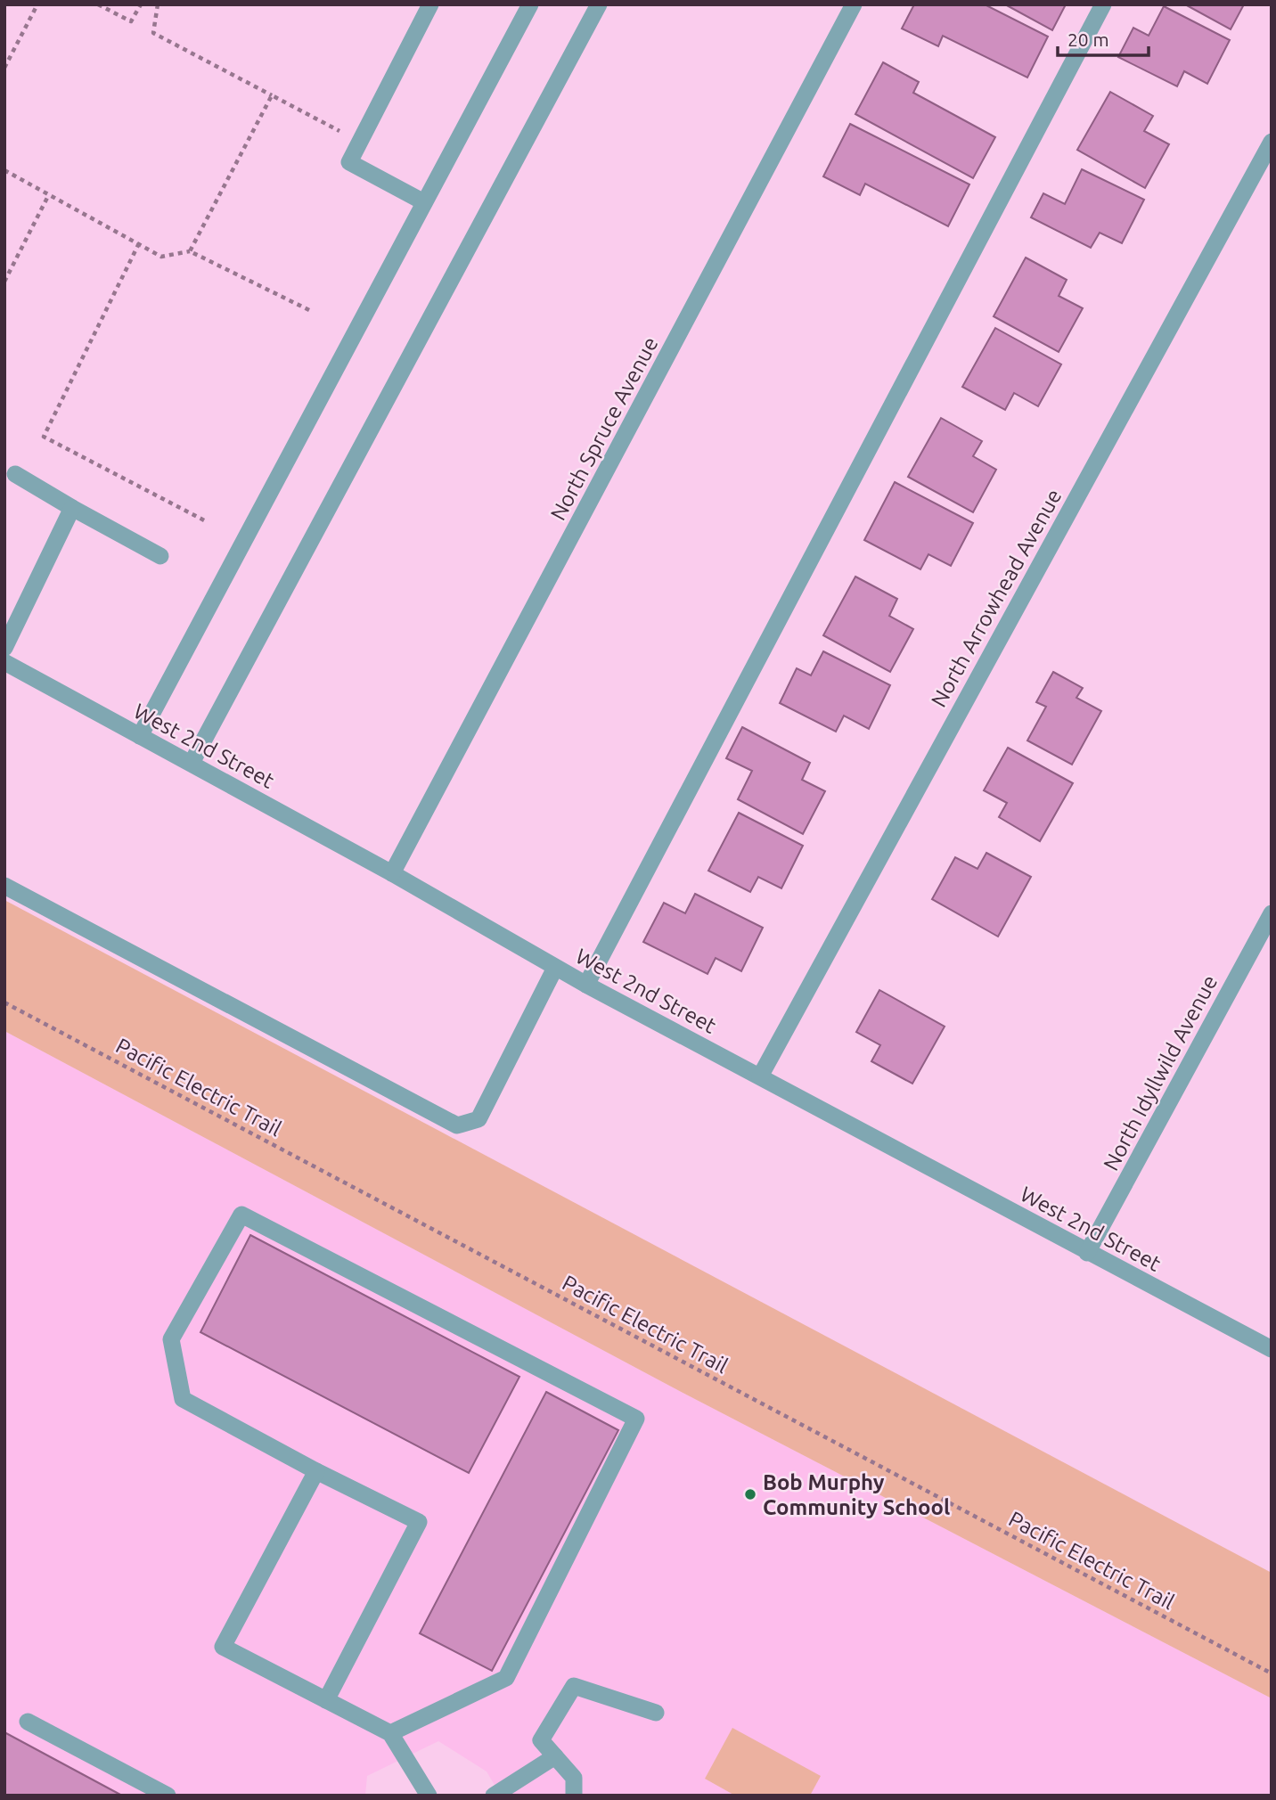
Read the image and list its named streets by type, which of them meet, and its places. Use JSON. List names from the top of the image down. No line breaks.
{"streets":{"street":["North Spruce Avenue","North Arrowhead Avenue","West 2nd Street","North Idyllwild Avenue"],"path":["Pacific Electric Trail"]},"crossings":[["North Spruce Avenue","West 2nd Street"],["North Arrowhead Avenue","West 2nd Street"],["West 2nd Street","North Idyllwild Avenue"]],"places":["Bob Murphy Community School"],"scale_bar":"20 m"}
